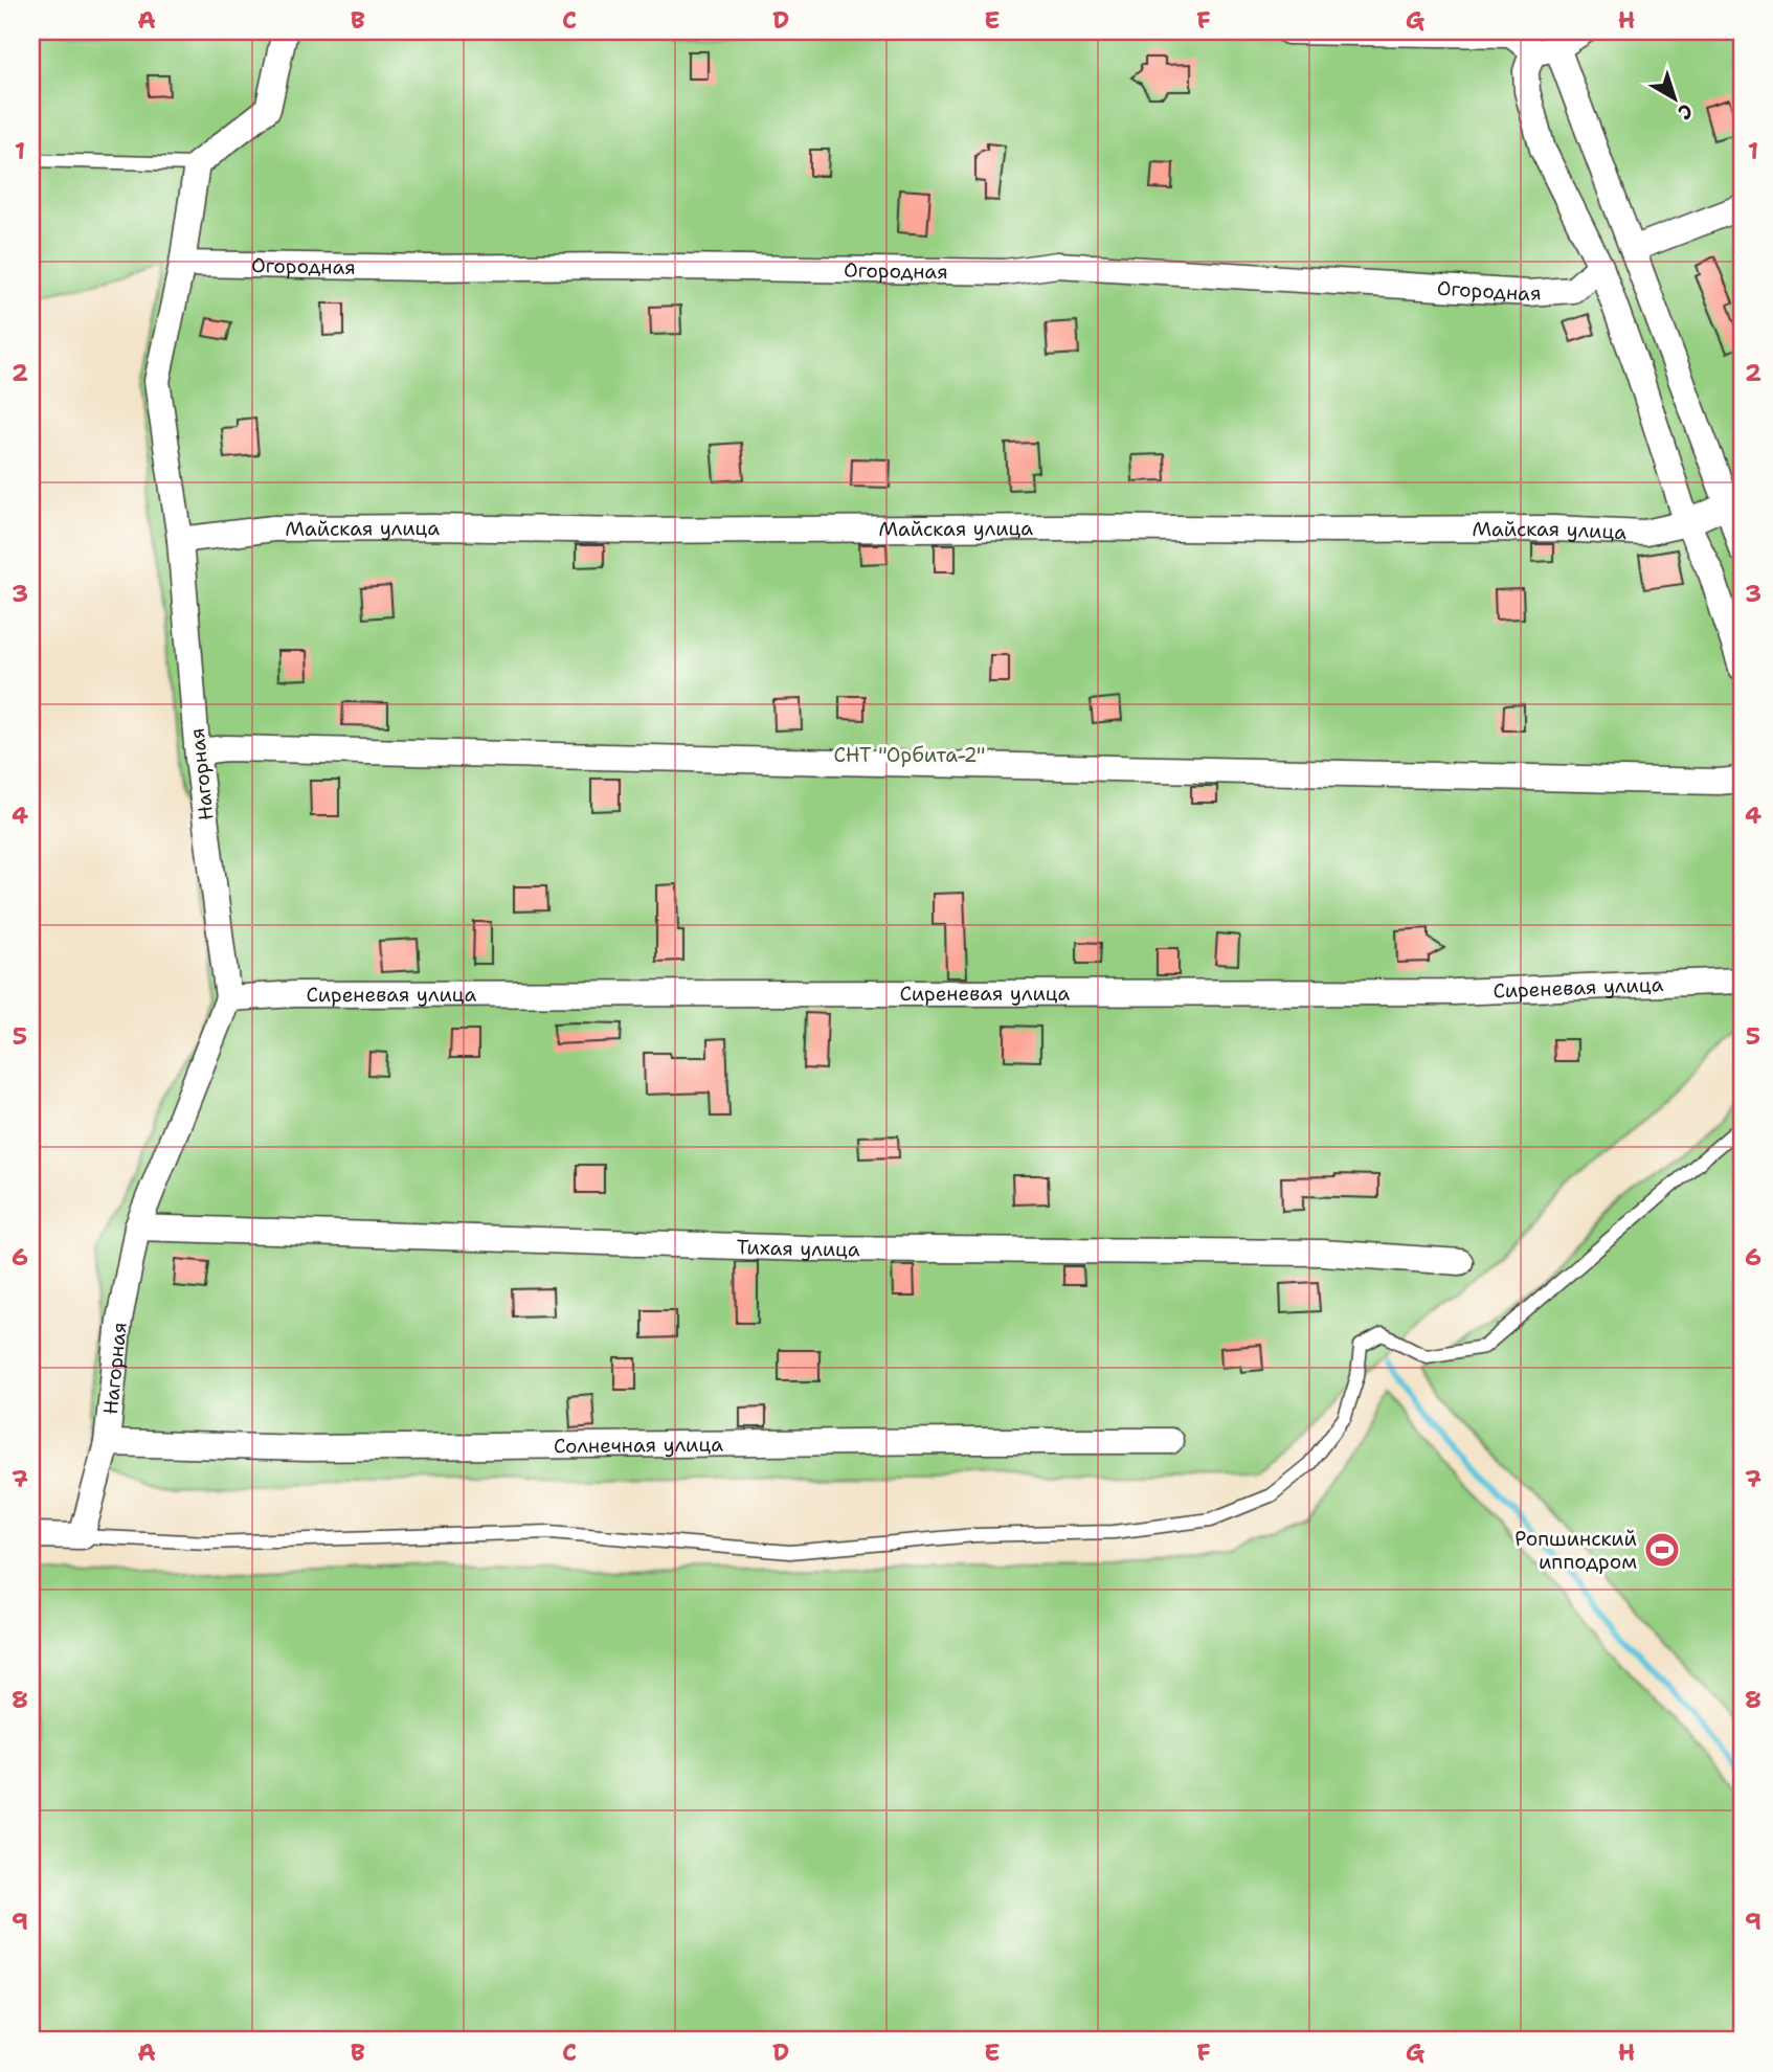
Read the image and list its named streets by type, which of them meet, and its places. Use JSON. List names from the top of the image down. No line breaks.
{"streets":{"street":["Огородная","Майская улица","Нагорная","Сиреневая улица","Тихая улица","Солнечная улица"]},"crossings":[["Огородная","Нагорная"],["Майская улица","Нагорная"],["Нагорная","Сиреневая улица"],["Нагорная","Тихая улица"],["Нагорная","Солнечная улица"]],"parks":["СНТ \"Орбита-2\""],"places":{"sports":["Ропшинский ипподром"]},"north":"bottom right","grid":{"columns":["A","B","C","D","E","F","G","H"],"rows":["1","2","3","4","5","6","7","8","9"]}}
